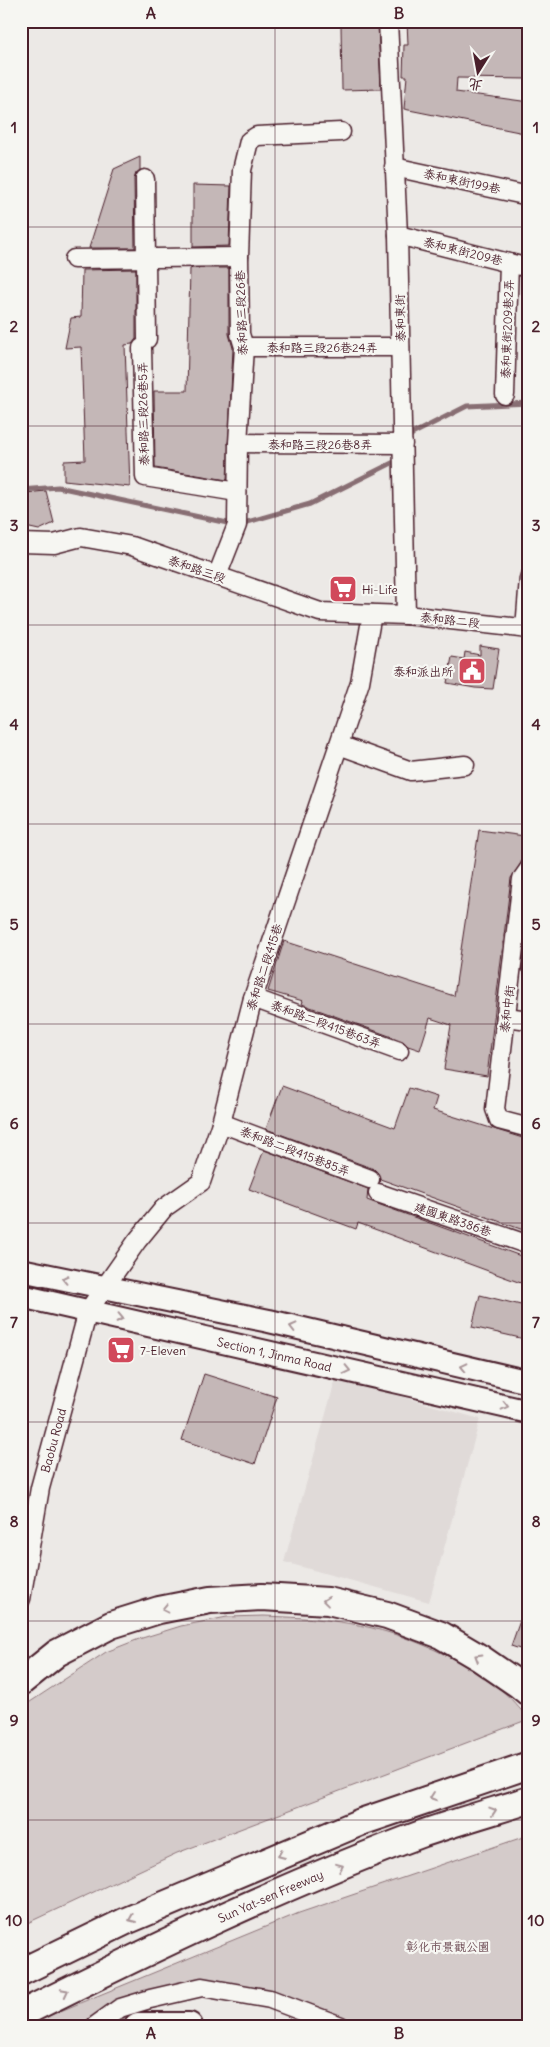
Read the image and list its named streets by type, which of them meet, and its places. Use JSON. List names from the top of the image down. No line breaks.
{"streets":{"highway":["Sun Yat-sen Freeway"],"main road":["Section 1, Jinma Road"],"street":["泰和東街199巷","泰和東街209巷","泰和路三段26巷","泰和東街","泰和東街209巷2弄","泰和路三段26巷24弄","泰和路三段26巷5弄","泰和路三段26巷8弄","泰和路三段","泰和路二段","泰和路二段415巷","泰和中街","泰和路二段415巷63弄","泰和路二段415巷85弄","建國東路386巷","Baobu Road"]},"crossings":[["泰和東街199巷","泰和東街"],["泰和東街209巷","泰和東街"],["泰和東街209巷","泰和東街209巷2弄"],["泰和路三段26巷","泰和路三段26巷24弄"],["泰和路三段26巷","泰和路三段26巷5弄"],["泰和路三段26巷","泰和路三段26巷8弄"],["泰和路三段26巷","泰和路三段"],["泰和東街","泰和路三段26巷24弄"],["泰和東街","泰和路三段26巷8弄"],["泰和東街","泰和路二段"],["泰和路三段","泰和路二段"],["泰和路三段","泰和路二段415巷"],["泰和路二段","泰和路二段415巷"],["泰和路二段415巷","泰和路二段415巷63弄"],["泰和路二段415巷","泰和路二段415巷85弄"],["泰和路二段415巷","Baobu Road"],["泰和路二段415巷85弄","建國東路386巷"],["Section 1, Jinma Road","Baobu Road"]],"parks":["彰化市景觀公園"],"places":{"supermarket":["Hi-Life","7-Eleven"],"public building":["泰和派出所"]},"north":"bottom","grid":{"columns":["A","B"],"rows":["1","2","3","4","5","6","7","8","9","10"]}}
